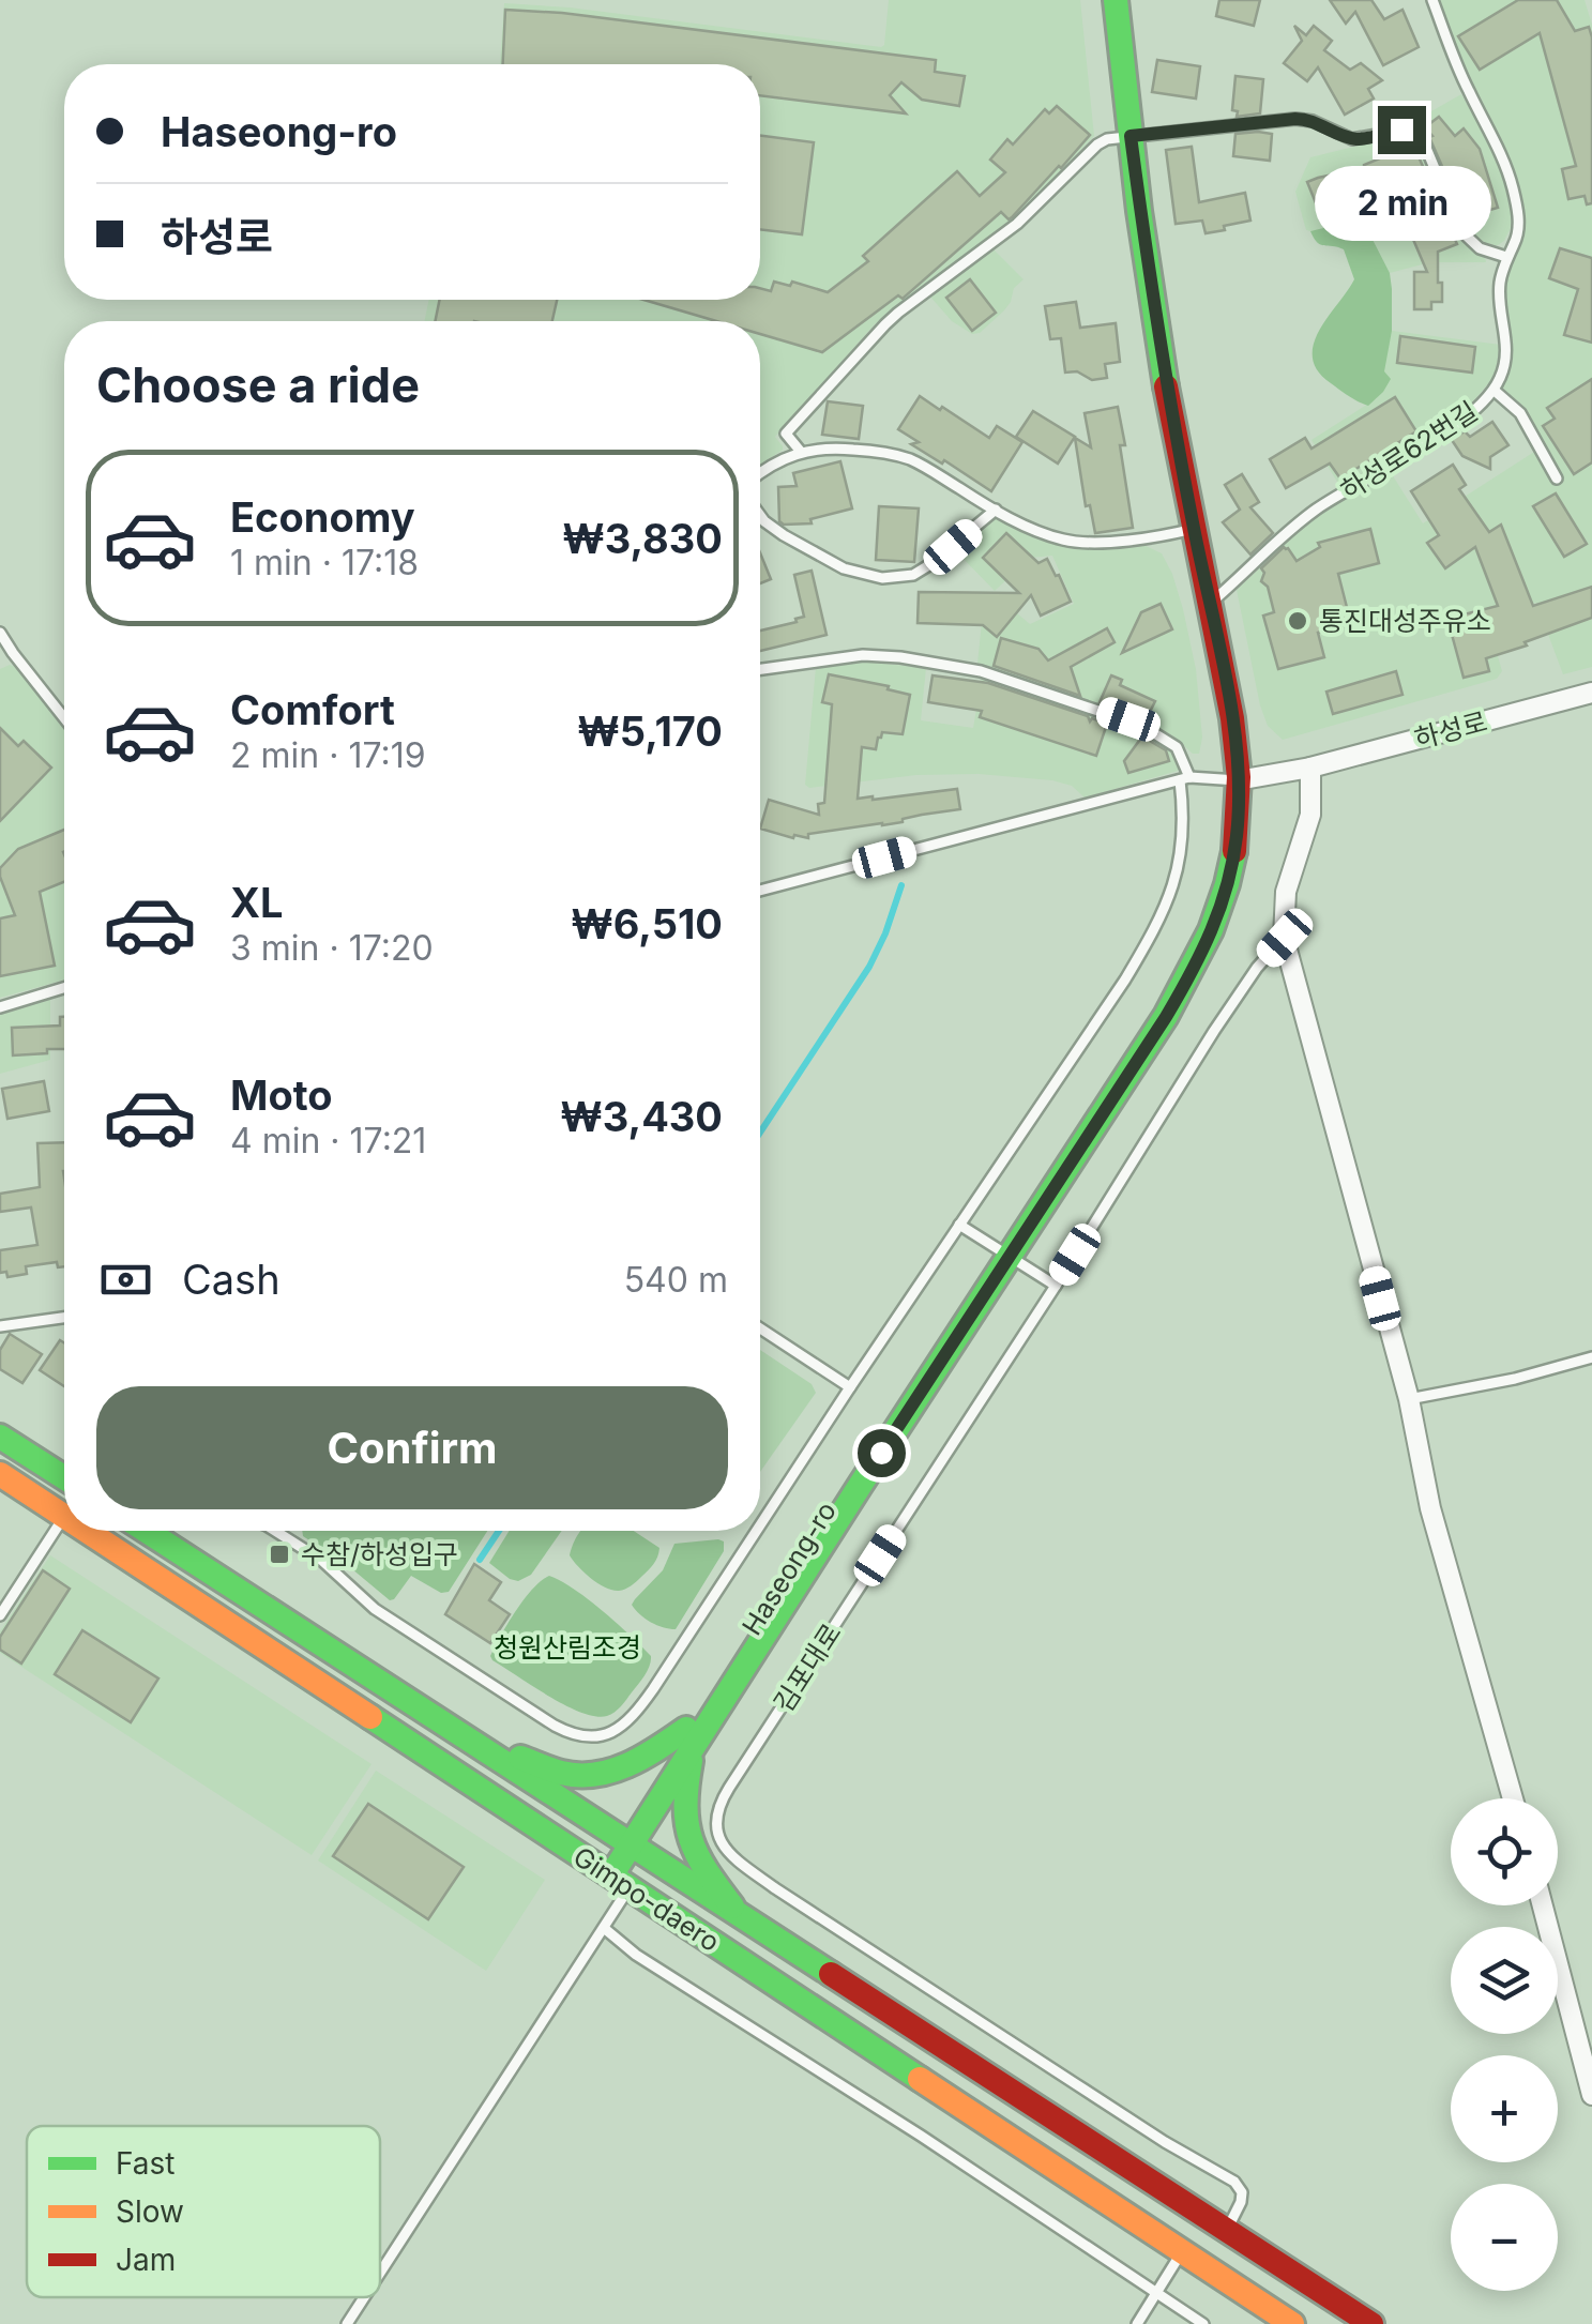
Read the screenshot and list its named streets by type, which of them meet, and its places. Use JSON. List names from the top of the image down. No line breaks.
{"streets":{"main road":["Haseong-ro","Gimpo-daero"],"street":["하성로"],"lane":["하성로62번길","김포대로"]},"crossings":[["하성로62번길","Haseong-ro"],["Haseong-ro","Gimpo-daero"],["김포대로","Gimpo-daero"]],"parks":["청원산림조경"],"places":{"other":["통진대성주유소"],"transit":["수참/하성입구"]},"legend":["Fast","Slow","Jam"],"page":{"banner":["Haseong-ro","하성로"],"bubble":"2 min","heading":"Choose a ride","list":[{"name":"Economy","note":"1 min · 17:18","value":"₩3,830"},{"name":"Comfort","note":"2 min · 17:19","value":"₩5,170"},{"name":"XL","note":"3 min · 17:20","value":"₩6,510"},{"name":"Moto","note":"4 min · 17:21","value":"₩3,430"}],"pay":["Cash","540 m"],"buttons":"Confirm","map_buttons":["+","−"]}}
